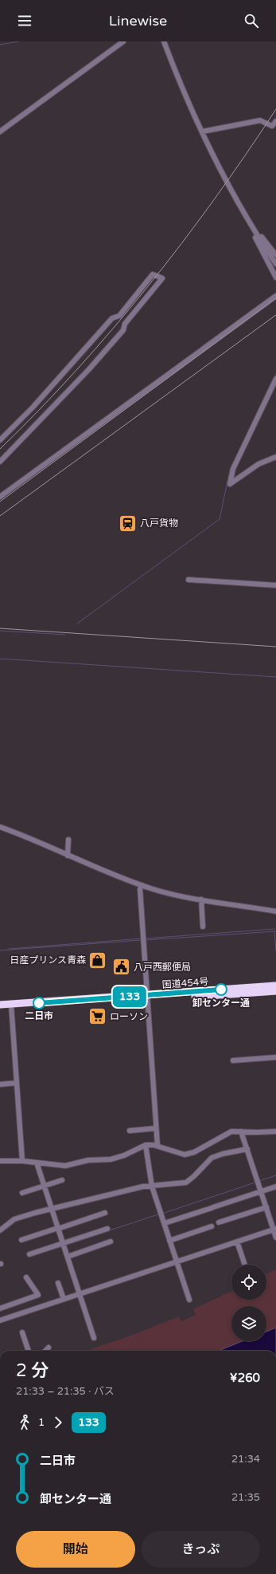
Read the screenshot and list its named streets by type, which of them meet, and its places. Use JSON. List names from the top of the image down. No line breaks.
{"streets":{"highway":["国道454号"]},"places":{"station":["八戸貨物"],"shop":["日産プリンス青森"],"public building":["八戸西郵便局"],"other":["卸センター通","二日市"],"supermarket":["ローソン"]},"lines":["bus line 133"],"page":{"header":"Linewise","on_map":"133","heading":["2 分","21:33 – 21:35 · バス","¥260"],"legs":["1","133"],"list":[{"name":"二日市","value":"21:34"},{"name":"卸センター通","value":"21:35"}],"buttons":["開始","きっぷ"]}}
